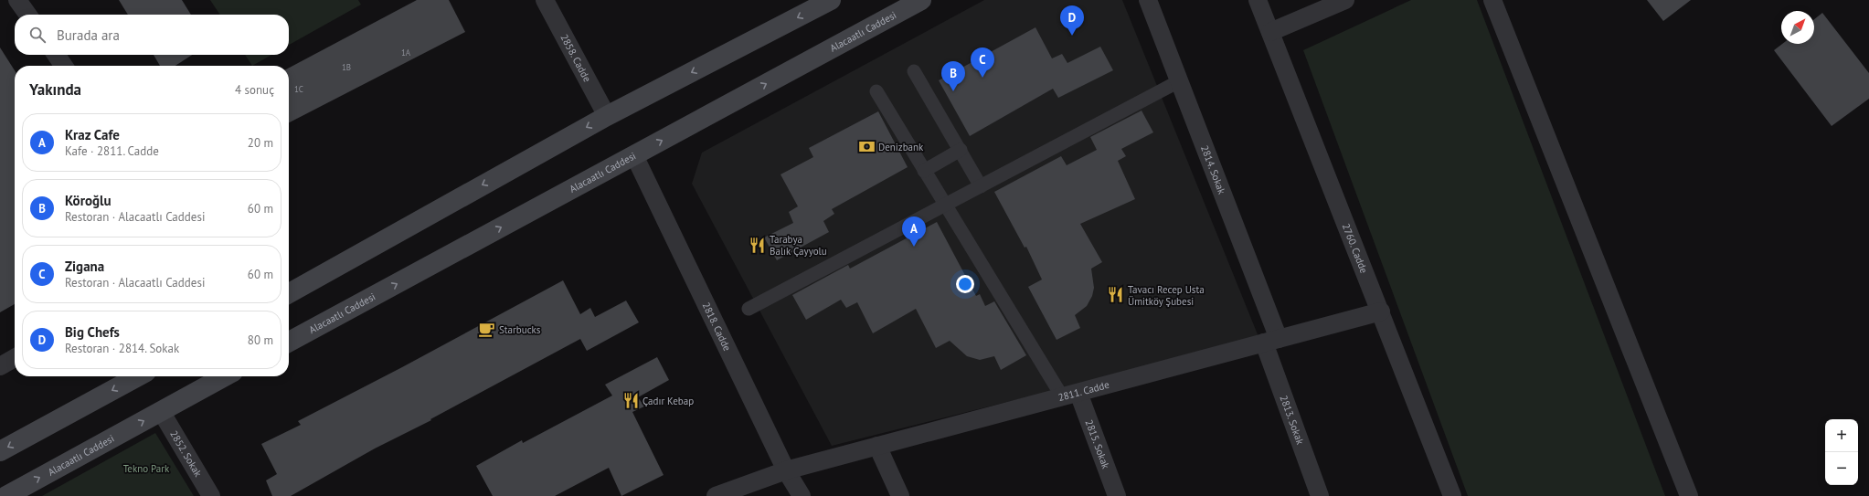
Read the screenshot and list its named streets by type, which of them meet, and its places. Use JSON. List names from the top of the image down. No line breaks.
{"streets":{"main road":["Alacaatlı Caddesi"],"street":["2858. Cadde","2814. Sokak","2760. Cadde","2818. Cadde","2811. Cadde","2813. Sokak","2815. Sokak","2852. Sokak"]},"crossings":[["Alacaatlı Caddesi","2818. Cadde"],["Alacaatlı Caddesi","2852. Sokak"],["2814. Sokak","2811. Cadde"],["2814. Sokak","2813. Sokak"],["2760. Cadde","2811. Cadde"],["2818. Cadde","2811. Cadde"],["2811. Cadde","2813. Sokak"],["2811. Cadde","2815. Sokak"]],"parks":["Tekno Park"],"places":{"bank":["Denizbank"],"restaurant":["Tarabya Balık Çayyolu","Tavacı Recep Usta Ümitköy Şubesi","Çadır Kebap"],"cafe":["Starbucks"]},"house_numbers":["1A","1B","1C"],"north":"top right","page":{"pins":["D","C","B","A"],"search":"Burada ara","heading":["Yakında","4 sonuç"],"list":[{"mark":"A","name":"Kraz Cafe","note":"Kafe · 2811. Cadde","value":"20 m"},{"mark":"B","name":"Köroğlu","note":"Restoran · Alacaatlı Caddesi","value":"60 m"},{"mark":"C","name":"Zigana","note":"Restoran · Alacaatlı Caddesi","value":"60 m"},{"mark":"D","name":"Big Chefs","note":"Restoran · 2814. Sokak","value":"80 m"}],"map_buttons":["+","−"]}}
